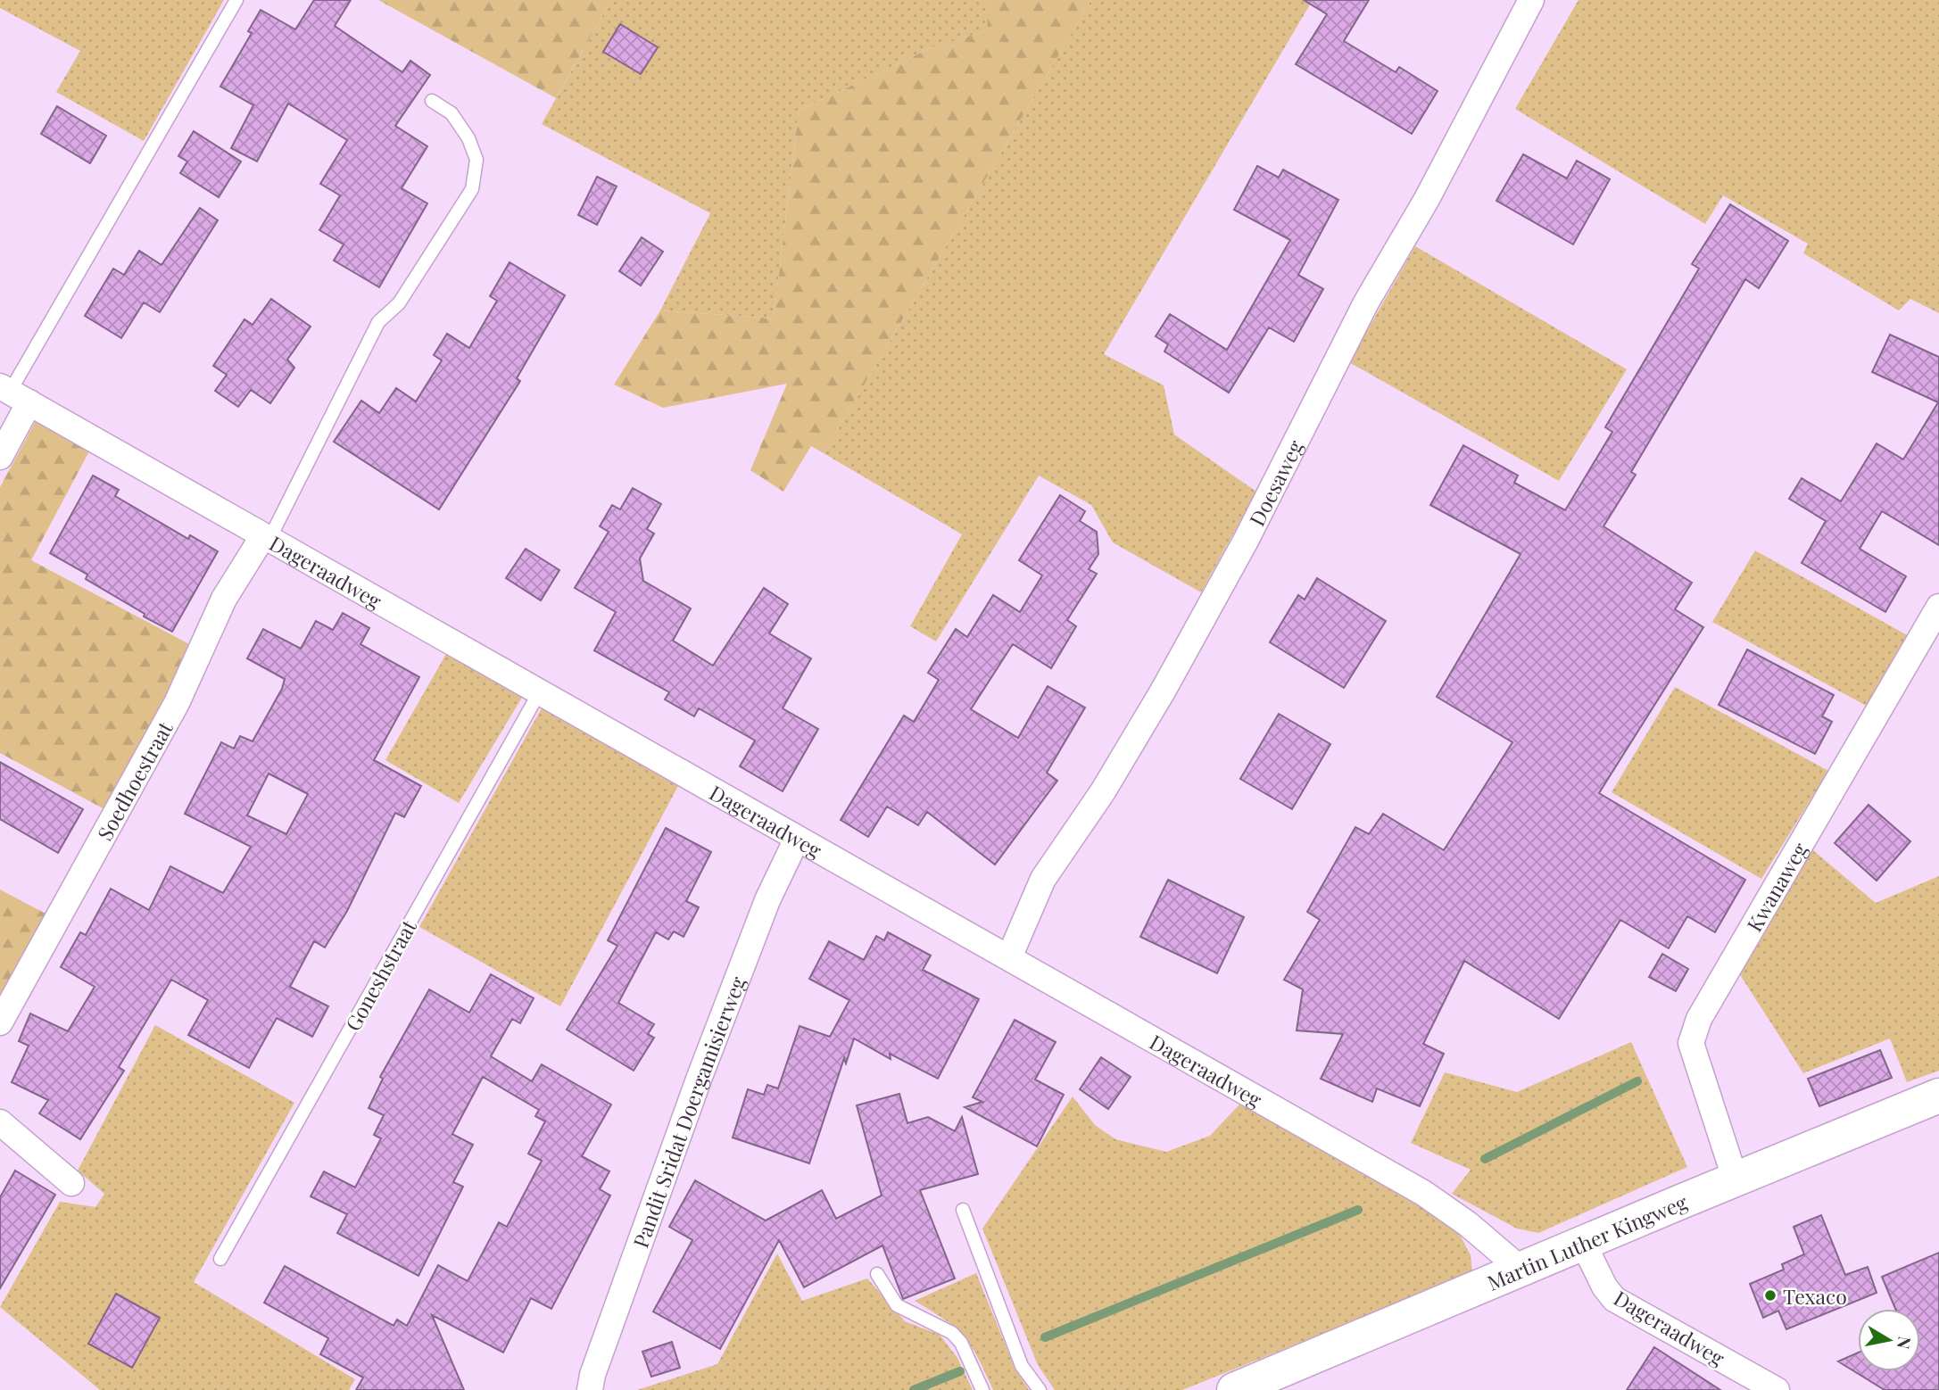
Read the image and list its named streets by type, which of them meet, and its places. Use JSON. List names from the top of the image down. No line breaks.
{"streets":{"main road":["Martin Luther Kingweg"],"street":["Doesaweg","Dageraadweg","Soedhoestraat","Kwanaweg","Pandit Sridat Doergamisierweg"],"lane":["Goneshstraat"]},"crossings":[["Doesaweg","Dageraadweg"],["Dageraadweg","Soedhoestraat"],["Dageraadweg","Goneshstraat"],["Dageraadweg","Pandit Sridat Doergamisierweg"],["Dageraadweg","Martin Luther Kingweg"],["Kwanaweg","Martin Luther Kingweg"]],"places":["Texaco"],"north":"right"}
